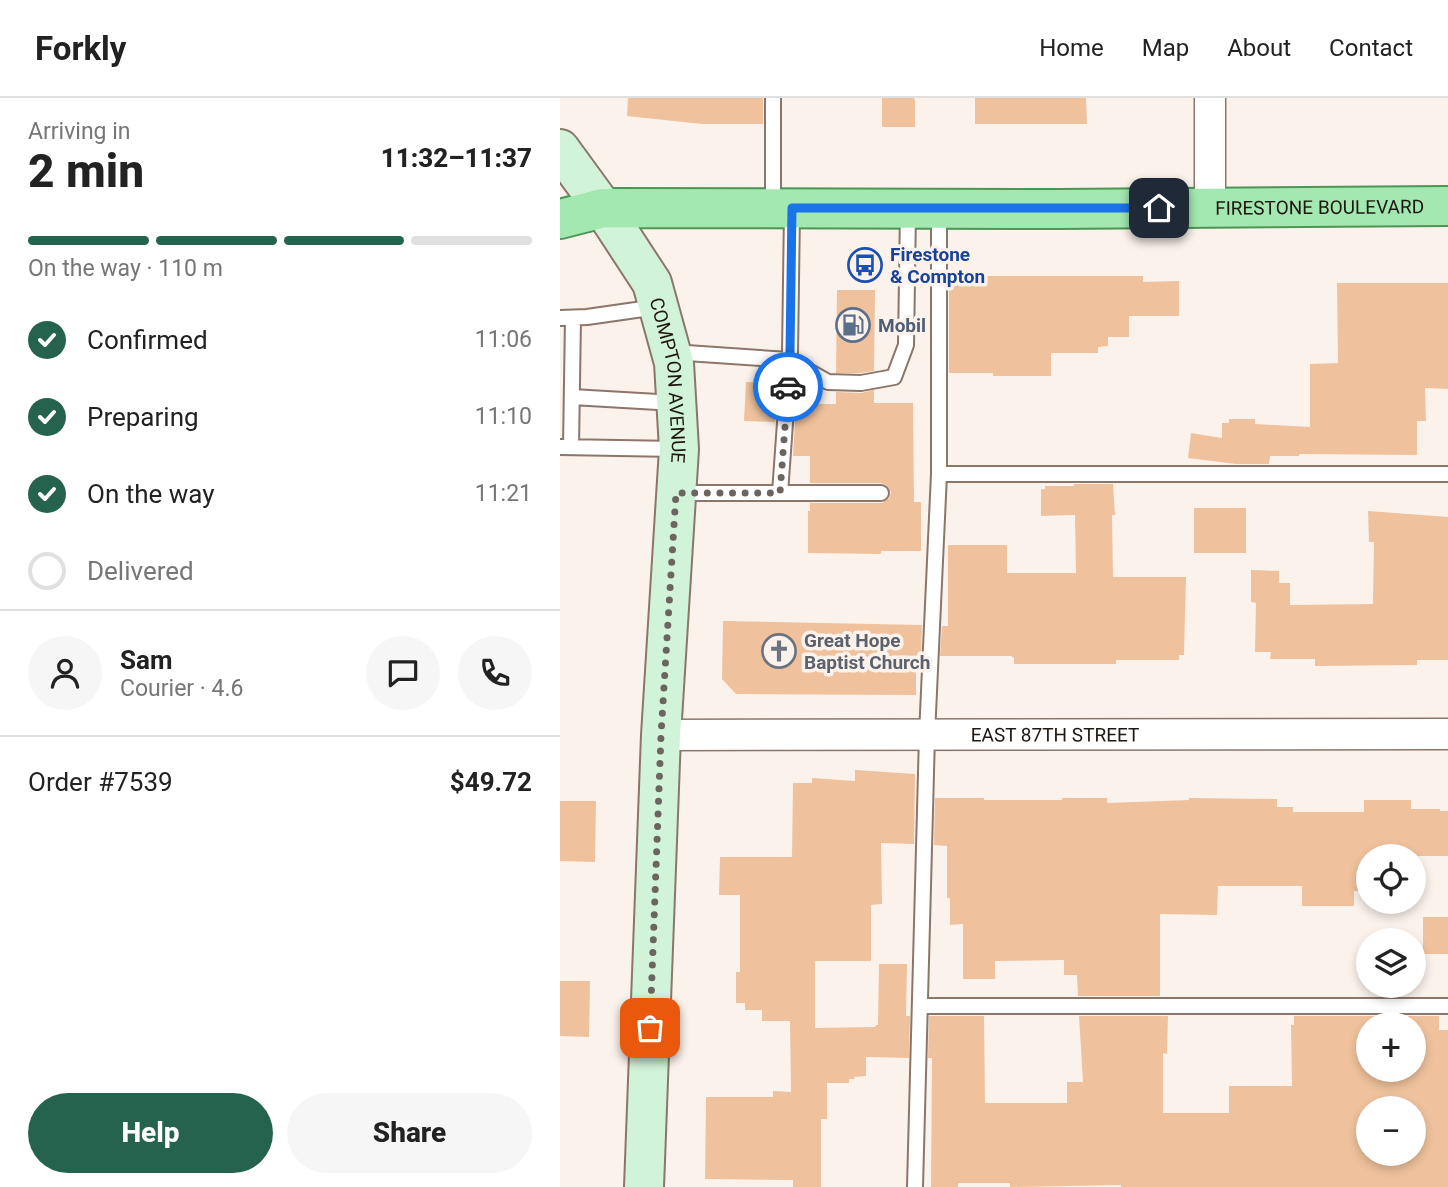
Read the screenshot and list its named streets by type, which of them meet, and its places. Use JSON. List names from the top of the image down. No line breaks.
{"streets":{"main road":["FIRESTONE BOULEVARD","COMPTON AVENUE"],"street":["EAST 87TH STREET"]},"crossings":[["FIRESTONE BOULEVARD","COMPTON AVENUE"],["COMPTON AVENUE","EAST 87TH STREET"]],"places":{"bus stop":["Firestone & Compton"],"fuel station":["Mobil"],"church":["Great Hope Baptist Church"]},"page":{"header":"Forkly","nav":["Home","Map","About","Contact"],"heading":["2 min","Arriving in","11:32–11:37"],"panel":["Sam","Courier · 4.6","Order #7539","$49.72"],"bar":"On the way · 110 m","list":[["Confirmed","11:06"],["Preparing","11:10"],["On the way","11:21"],"Delivered"],"map_buttons":["+","−"],"buttons":["Help","Share"]}}
